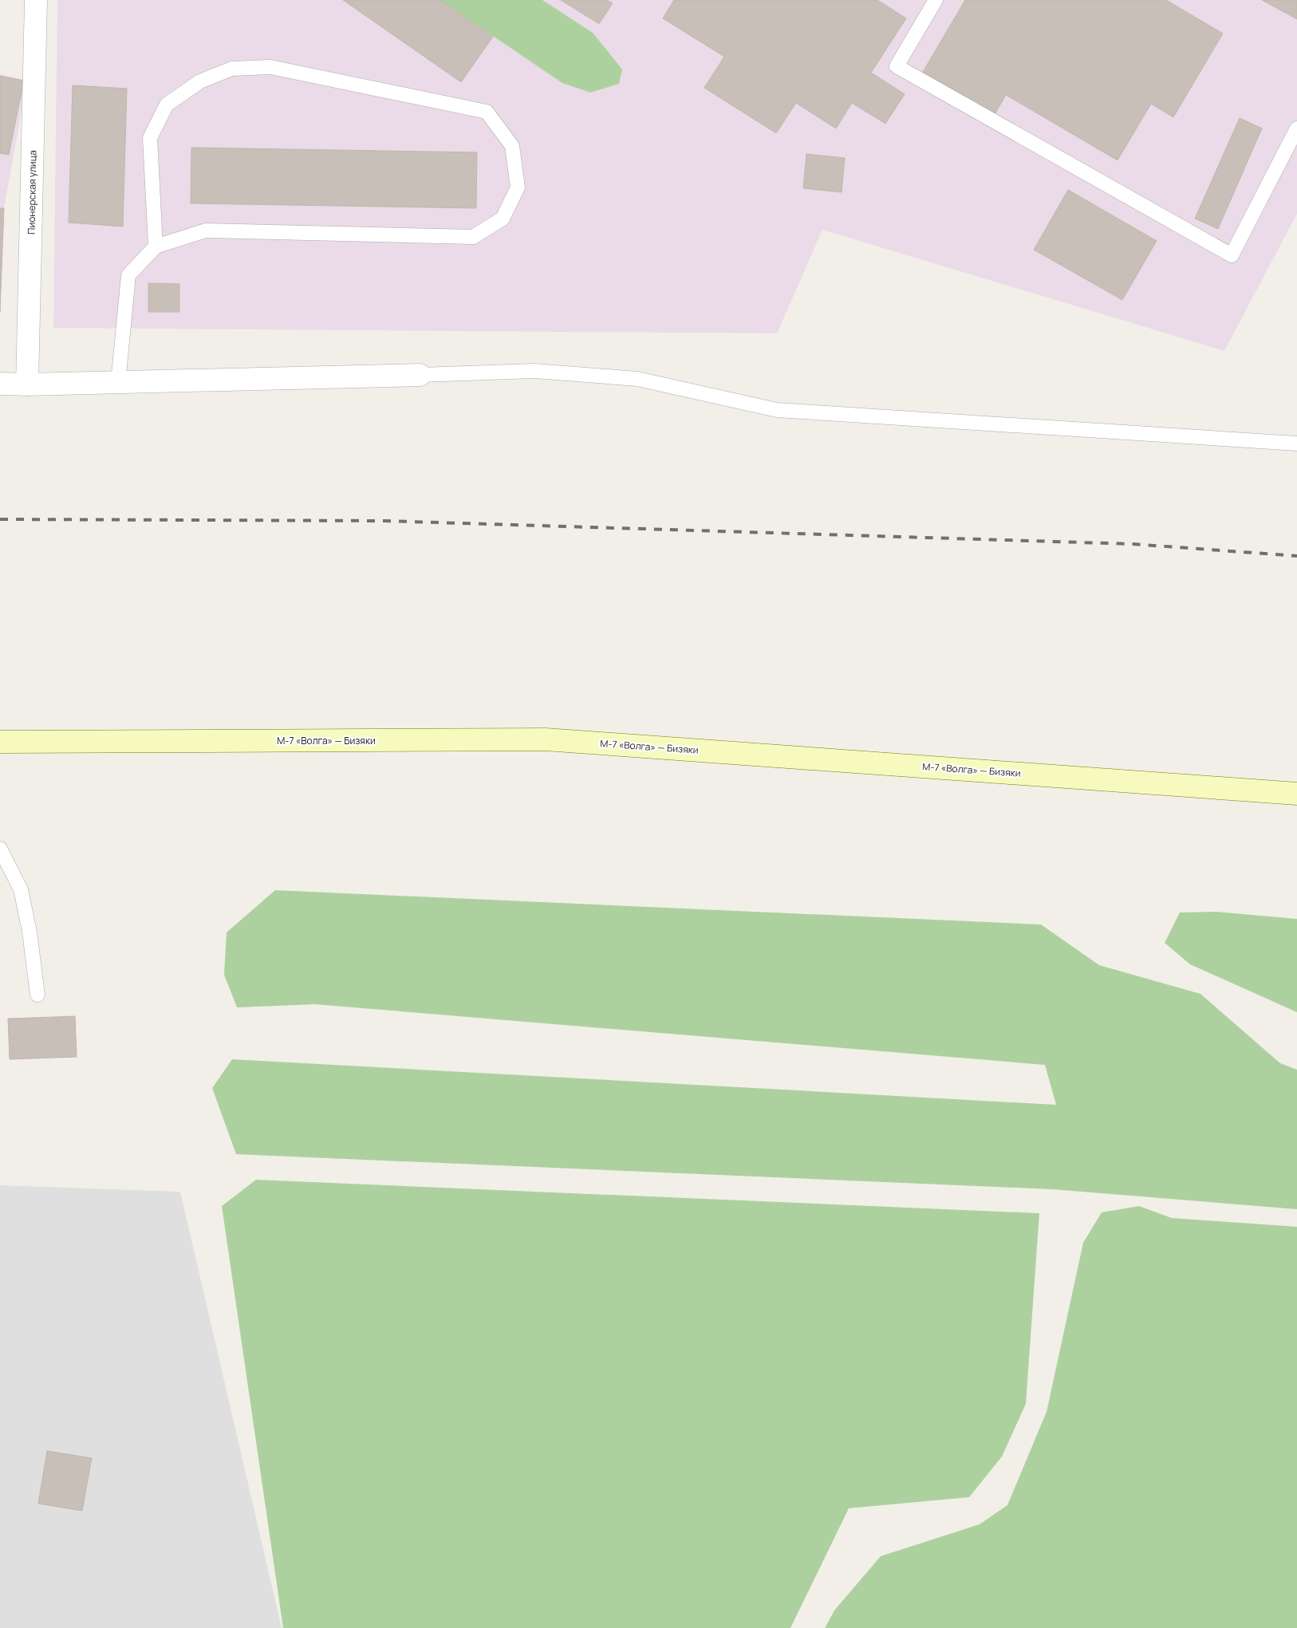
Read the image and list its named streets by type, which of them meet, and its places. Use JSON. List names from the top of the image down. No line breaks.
{"streets":{"main road":["М-7 «Волга» — Бизяки"],"street":["Пионерская улица"]}}
